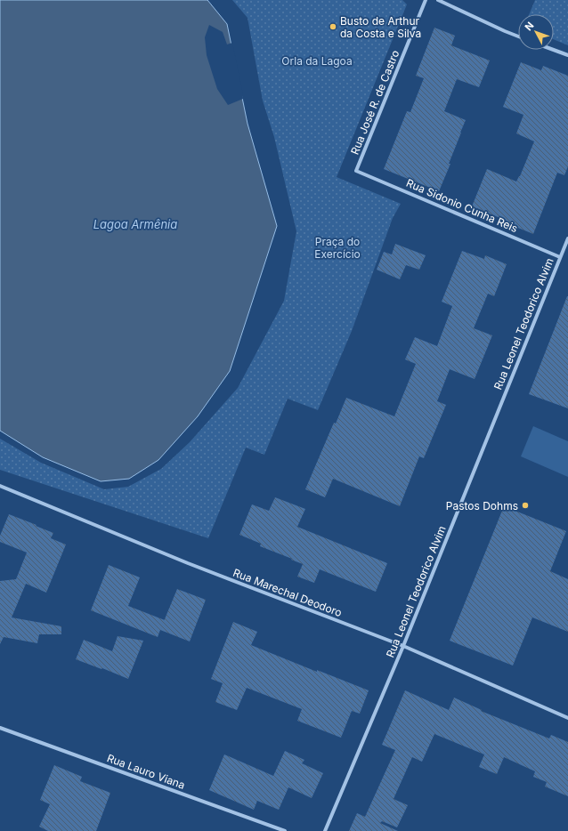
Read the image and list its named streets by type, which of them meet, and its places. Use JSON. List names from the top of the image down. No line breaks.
{"streets":{"street":["Rua José R. de Castro","Rua Sidonio Cunha Reis","Rua Leonel Teodorico Alvim","Rua Marechal Deodoro","Rua Lauro Viana"]},"crossings":[["Rua José R. de Castro","Rua Sidonio Cunha Reis"],["Rua Sidonio Cunha Reis","Rua Leonel Teodorico Alvim"],["Rua Leonel Teodorico Alvim","Rua Marechal Deodoro"]],"water":["Lagoa Armênia"],"parks":["Orla da Lagoa","Praça do Exercício"],"places":["Busto de Arthur da Costa e Silva","Pastos Dohms"],"north":"top left"}
